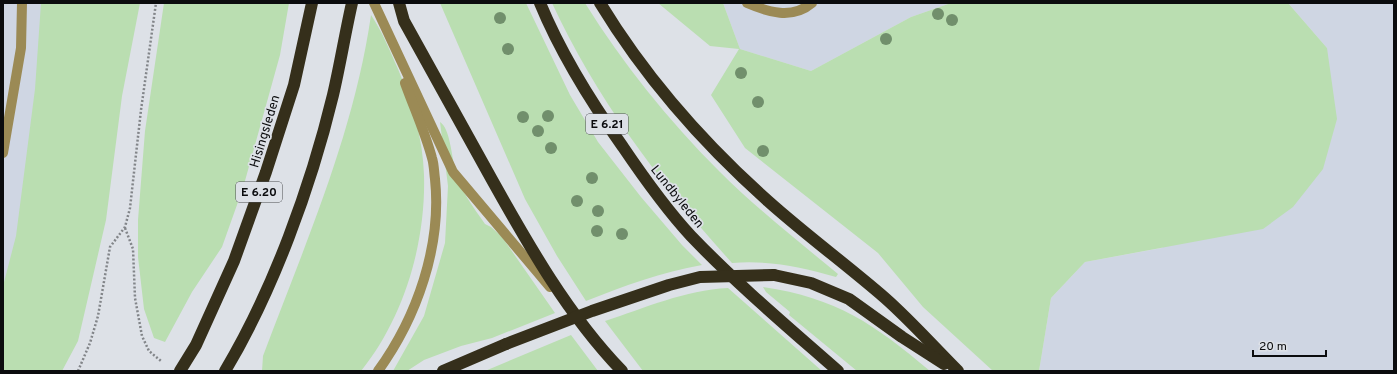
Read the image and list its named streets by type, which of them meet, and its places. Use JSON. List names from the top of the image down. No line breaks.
{"streets":{"highway":["E 6.21","Hisingsleden","E 6.20","Lundbyleden"]},"scale_bar":"20 m"}
